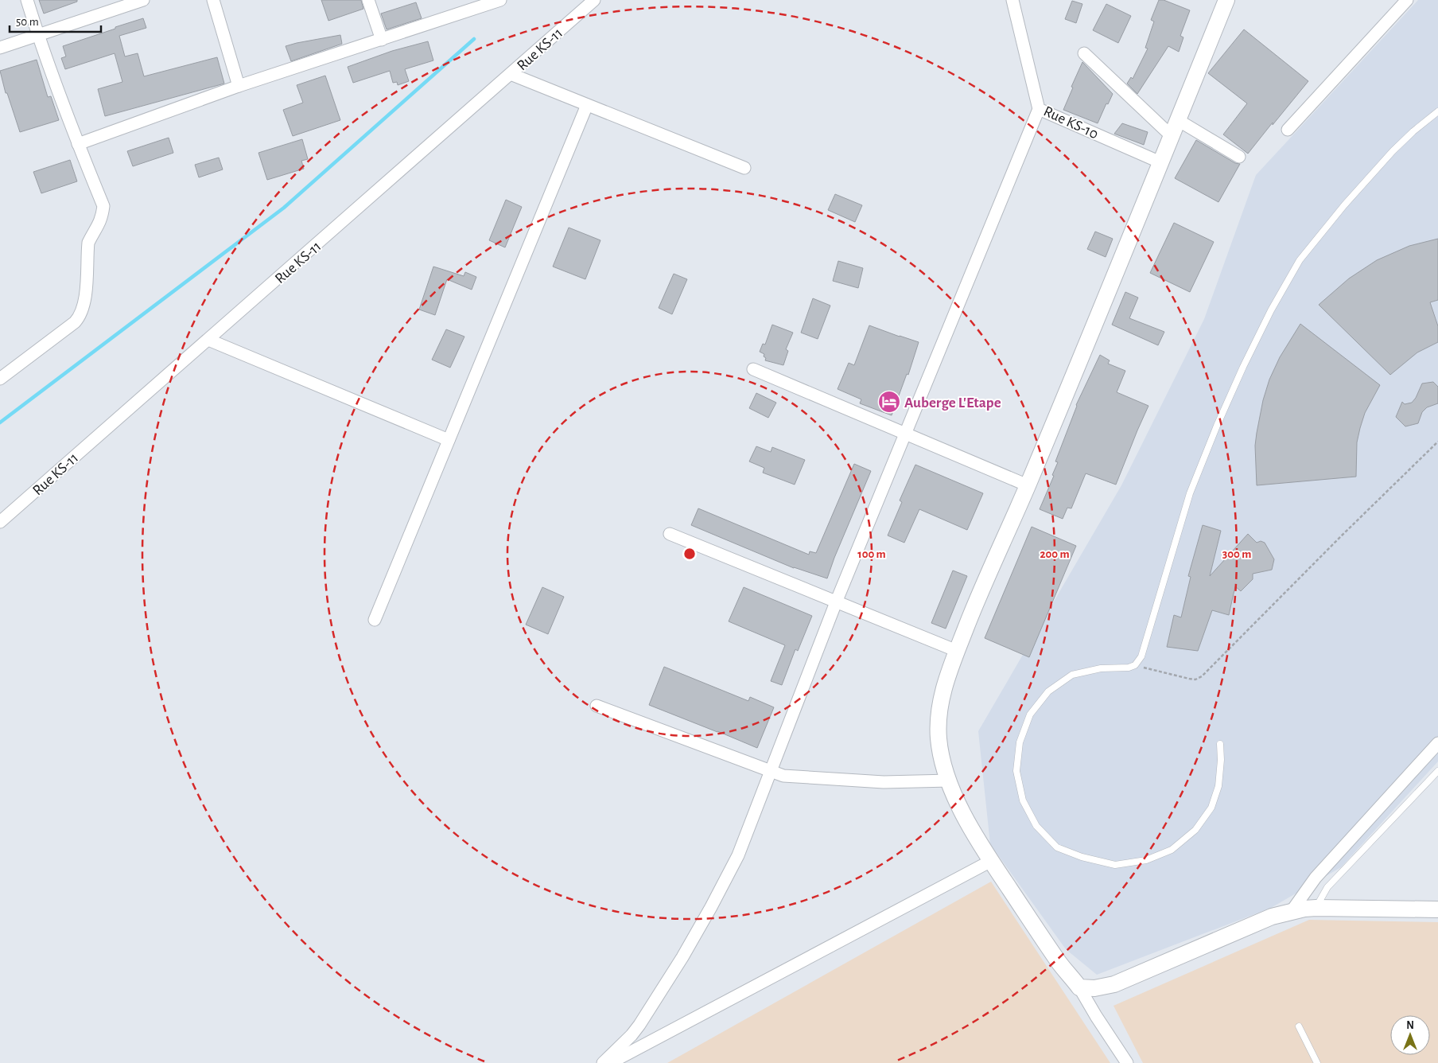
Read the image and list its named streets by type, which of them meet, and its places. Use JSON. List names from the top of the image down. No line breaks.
{"streets":{"street":["Rue KS-11","Rue KS-10"]},"places":{"hotel":["Auberge L'Etape"]},"scale_bar":"50 m","north":"top","rings":["100 m","200 m","300 m"]}
